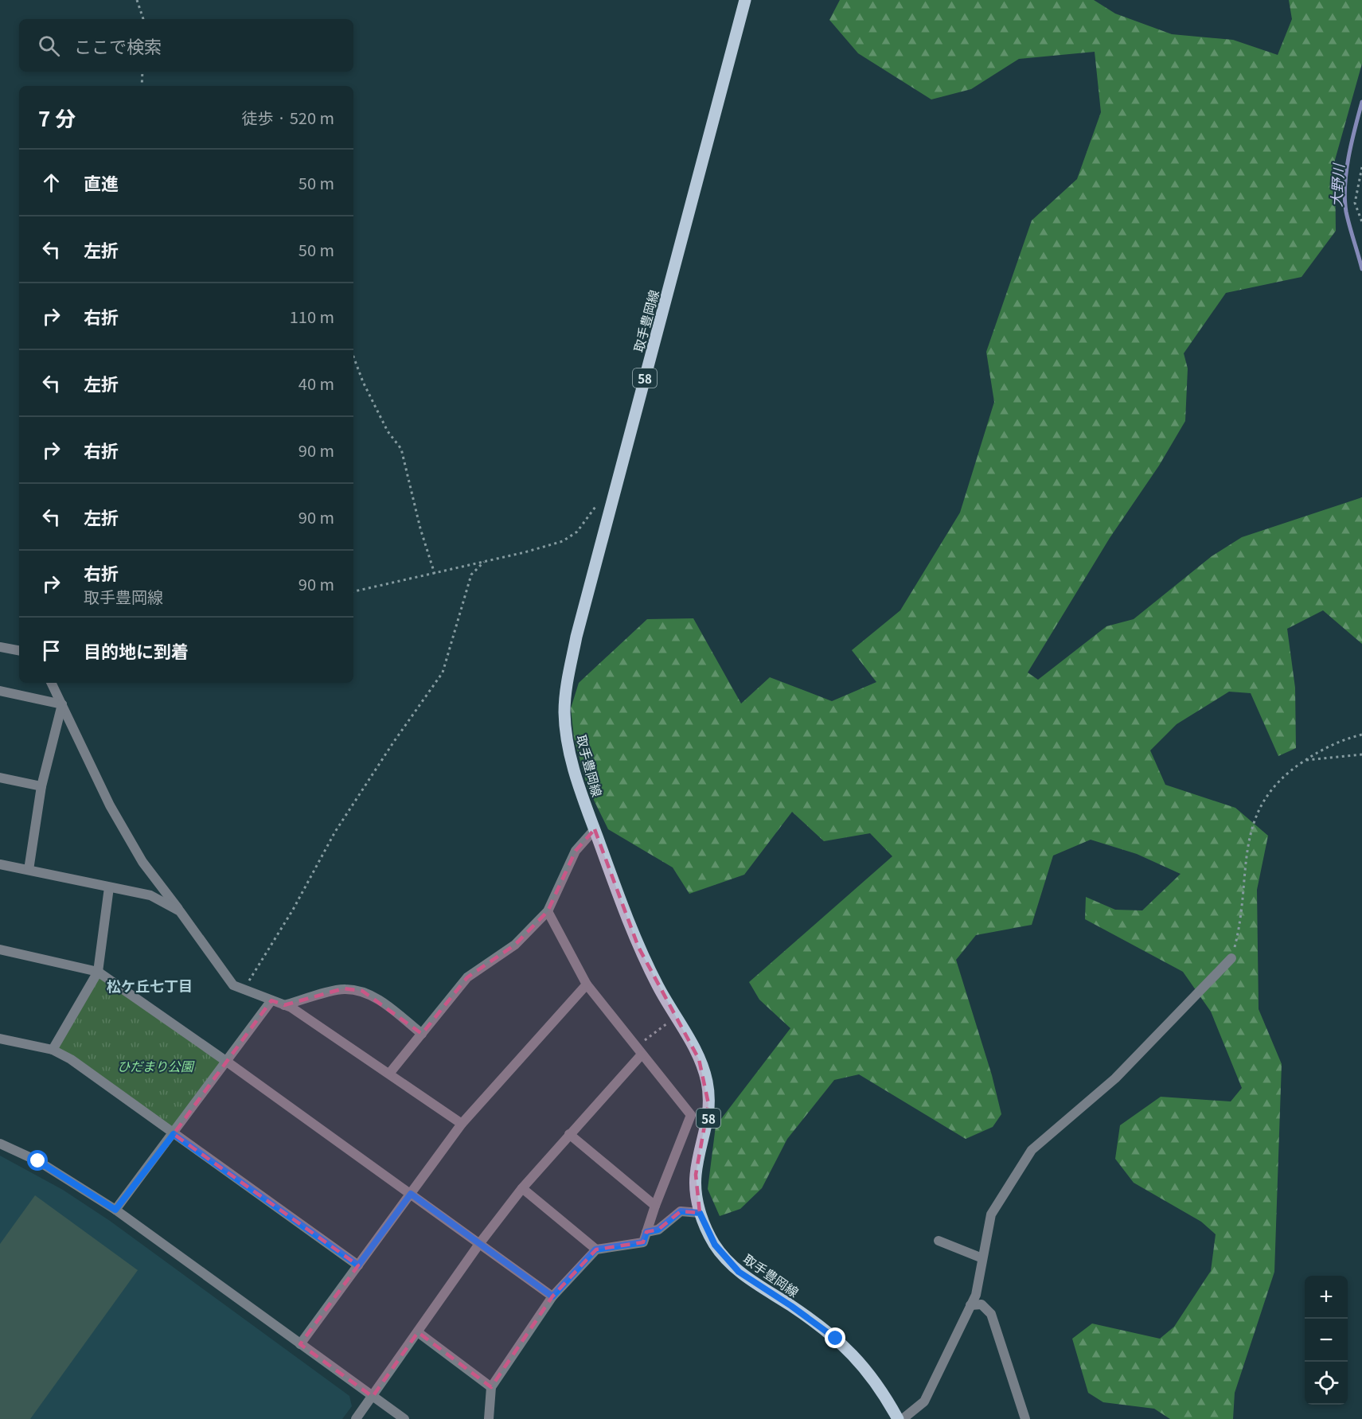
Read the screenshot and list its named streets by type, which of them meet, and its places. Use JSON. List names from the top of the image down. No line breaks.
{"streets":{"main road":["取手豊岡線","58"]},"districts":["松ケ丘七丁目"],"water":["大野川"],"parks":["ひだまり公園"],"page":{"search":"ここで検索","heading":["7 分","徒歩 · 520 m"],"list":[["直進","50 m"],["左折","50 m"],["右折","110 m"],["左折","40 m"],["右折","90 m"],["左折","90 m"],["右折","取手豊岡線","90 m"],"目的地に到着"],"map_buttons":["+","−"]}}
